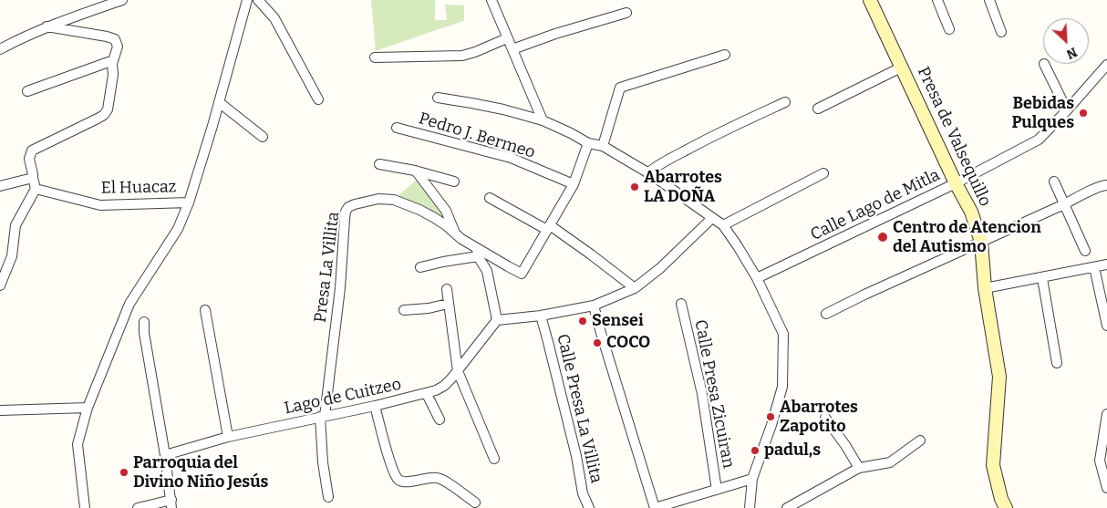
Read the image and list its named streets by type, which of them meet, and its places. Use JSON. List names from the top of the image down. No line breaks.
{"streets":{"street":["Pedro J. Bermeo","Presa de Valsequillo","El Huacaz","Calle Lago de Mitla","Presa La Villita","Calle Presa Zicuiran","Lago de Cuitzeo","Calle Presa La Villita"]},"crossings":[["Presa de Valsequillo","Calle Lago de Mitla"],["Presa La Villita","Lago de Cuitzeo"]],"places":["Bebidas Pulques","Abarrotes LA DOÑA","Centro de Atencion del Autismo","Sensei","COCO","Abarrotes Zapotito","padul,s","Parroquia del Divino Niño Jesús"],"north":"bottom right"}
